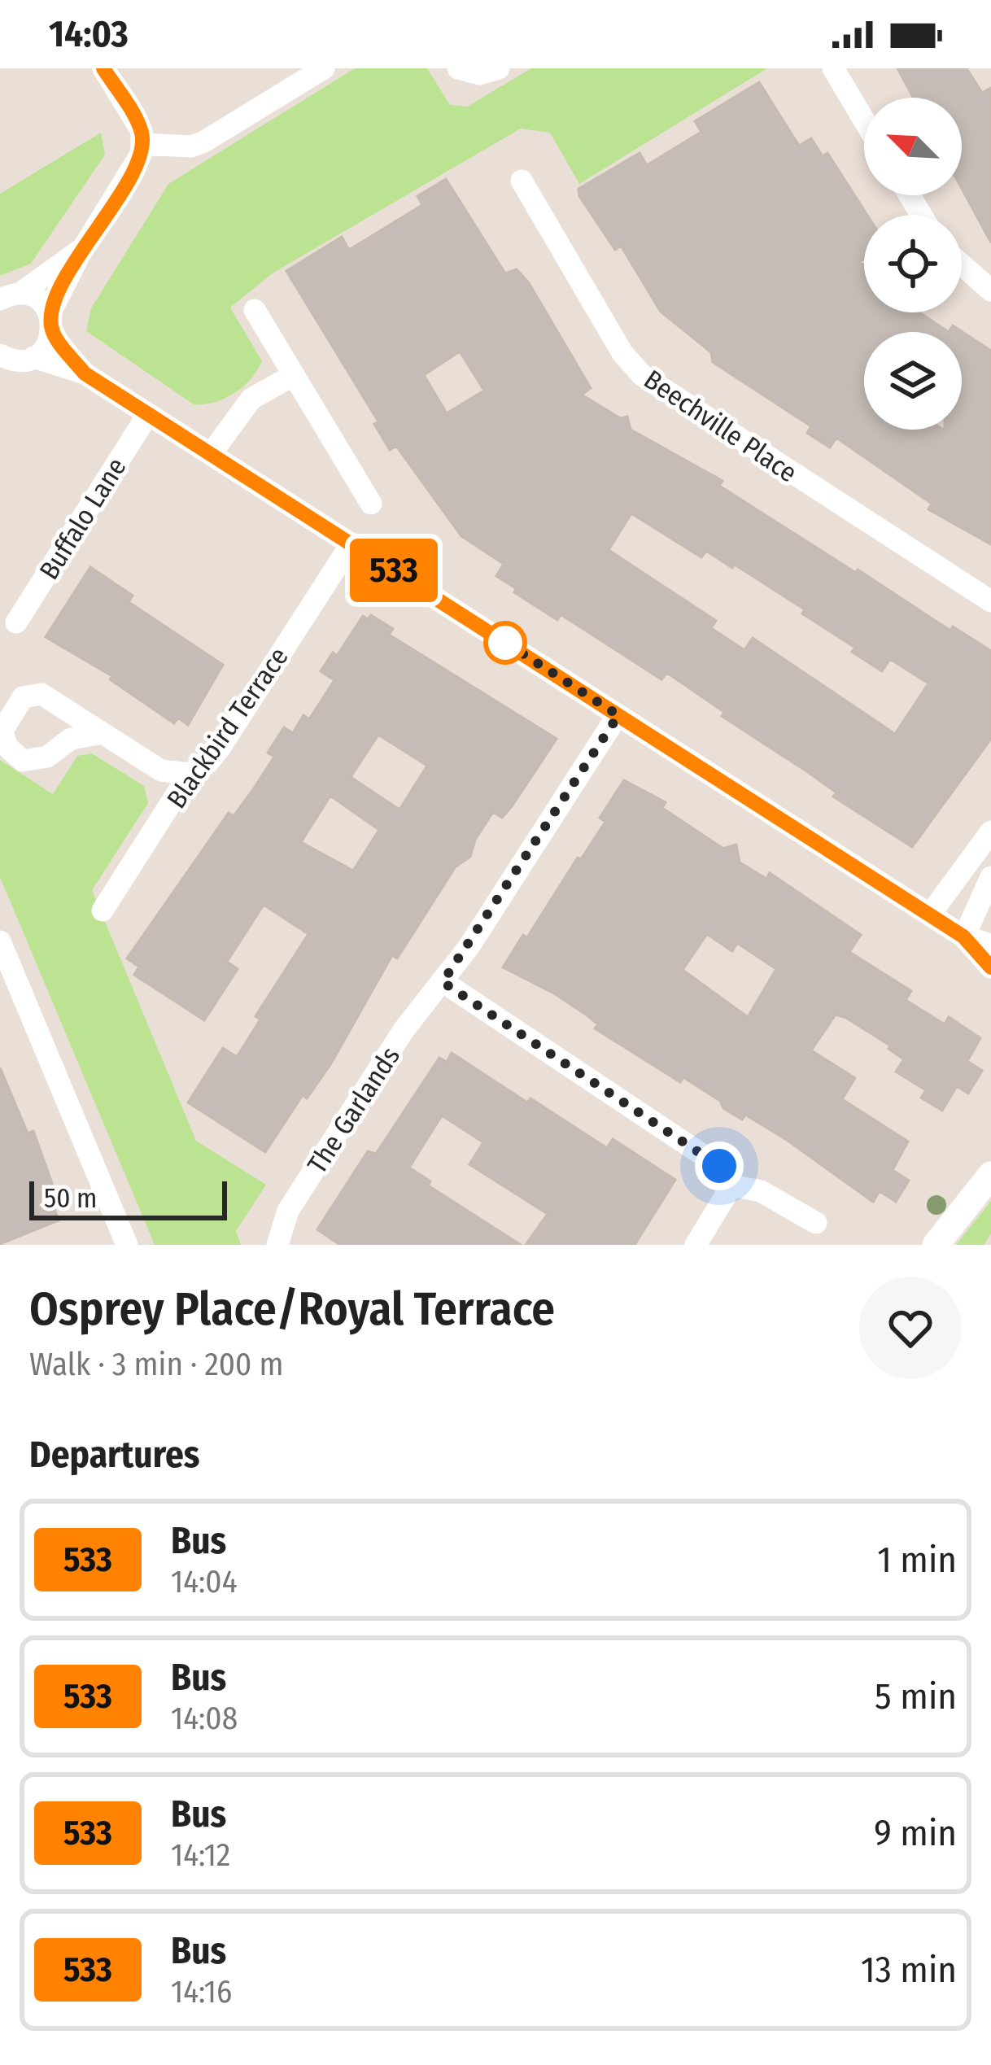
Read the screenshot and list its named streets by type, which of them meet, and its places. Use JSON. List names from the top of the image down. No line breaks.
{"streets":{"street":["Beechville Place","Buffalo Lane","Blackbird Terrace","The Garlands"]},"lines":["bus line 533"],"scale_bar":"50 m","north":"top left","page":{"status":"14:03","on_map":"533","scale":"50 m","heading":[["Osprey Place/Royal Terrace","Walk · 3 min · 200 m"],"Departures"],"list":[{"mark":"533","name":"Bus","note":"14:04","value":"1 min"},{"mark":"533","name":"Bus","note":"14:08","value":"5 min"},{"mark":"533","name":"Bus","note":"14:12","value":"9 min"},{"mark":"533","name":"Bus","note":"14:16","value":"13 min"}]}}
